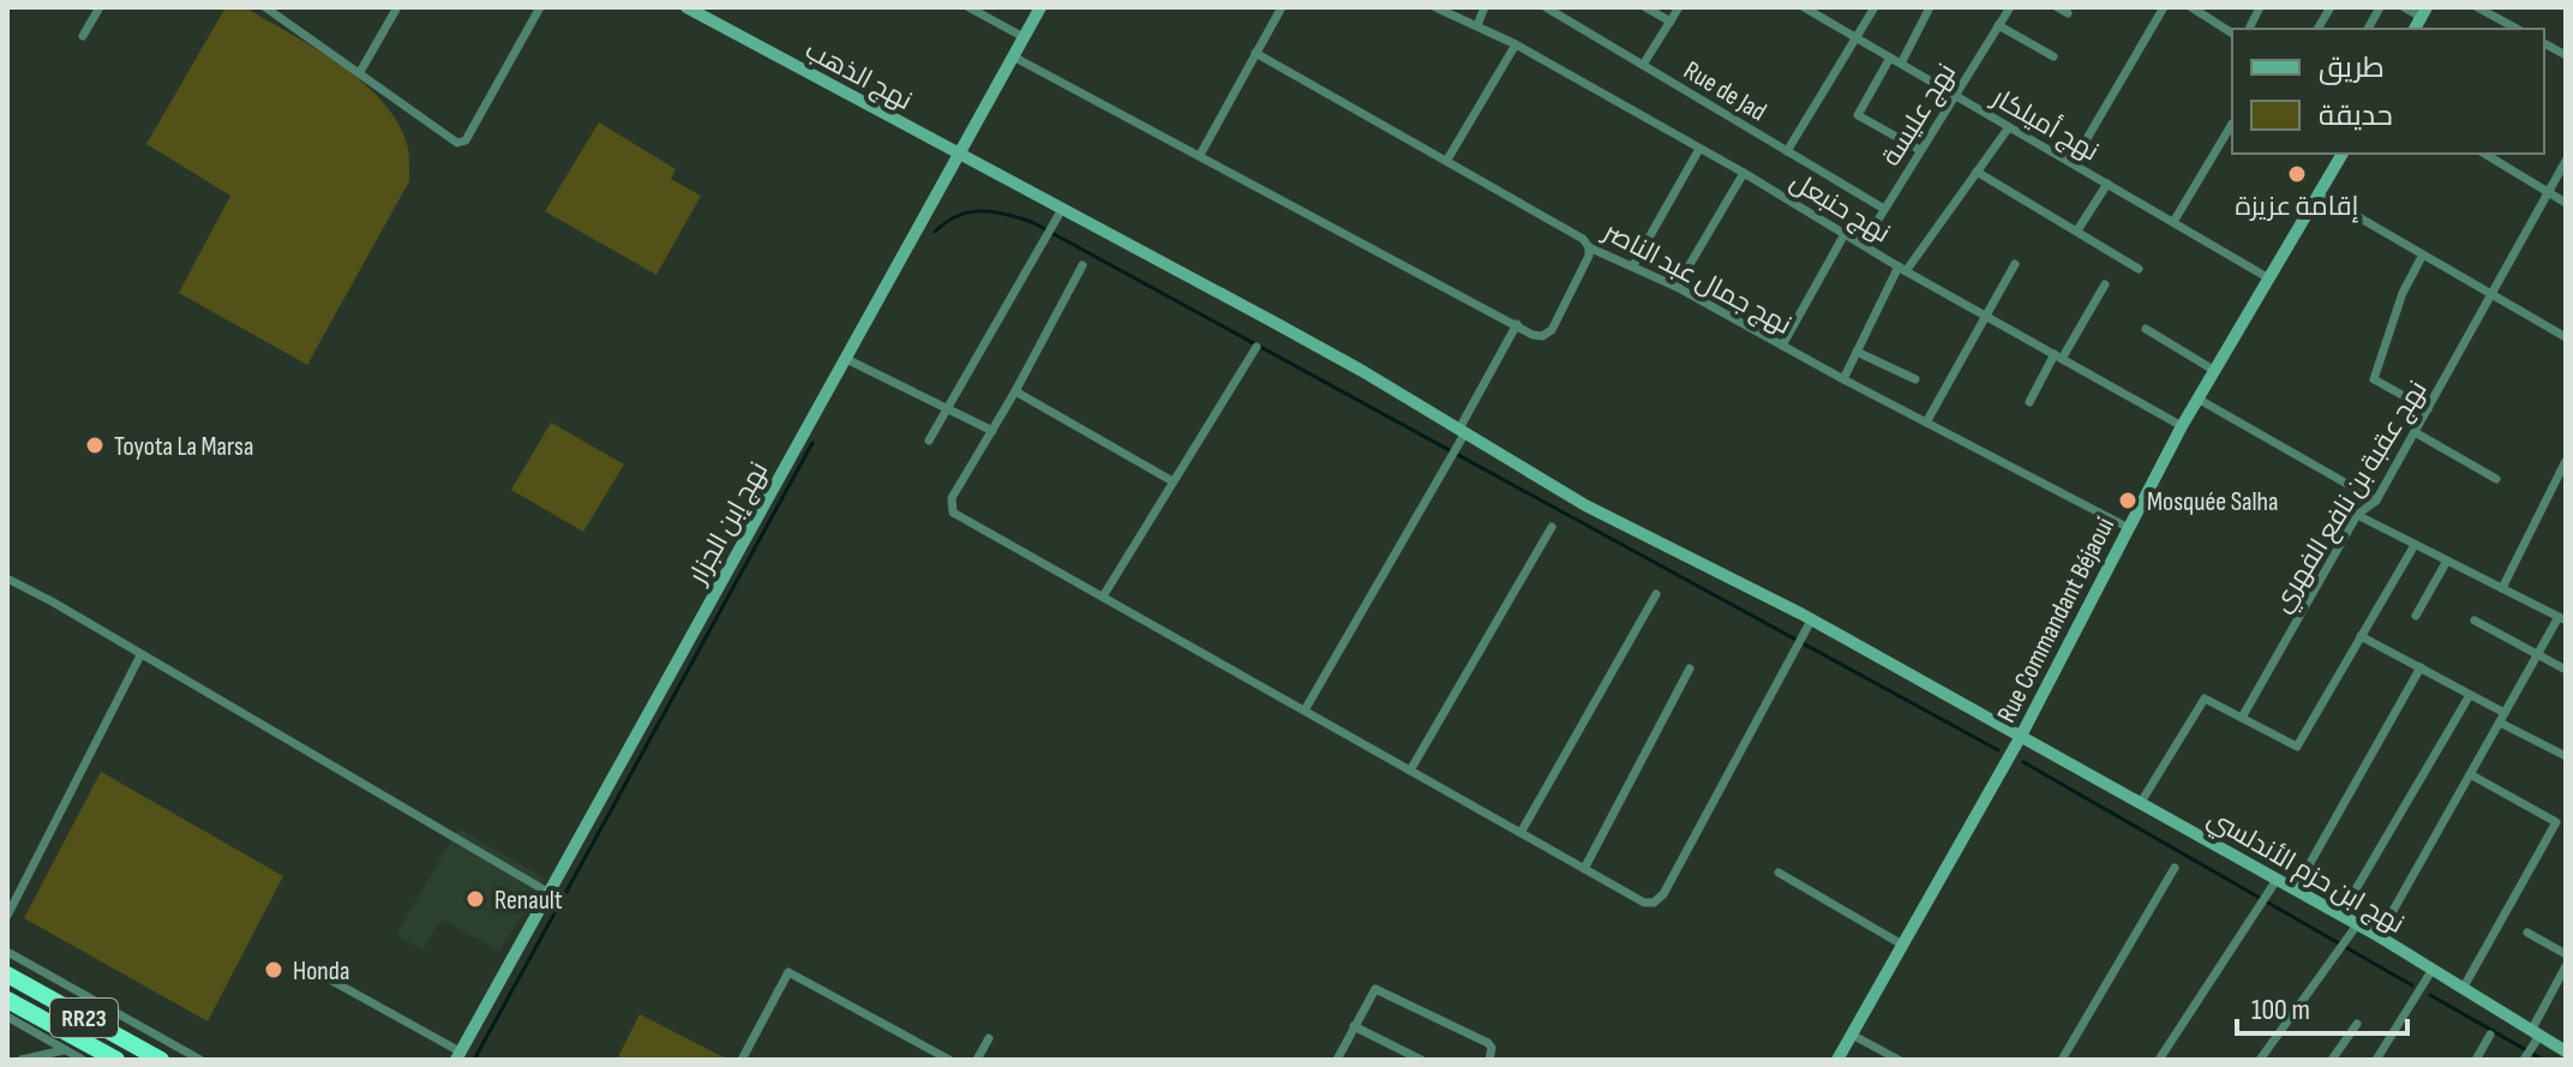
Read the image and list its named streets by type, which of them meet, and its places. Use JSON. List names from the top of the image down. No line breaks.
{"streets":{"highway":["RR23"],"street":["نهج الذهب","Rue de Jad","نهج عليسة","نهج أميلكار","نهج حنبعل","نهج جمال عبد الناصر","نهج عقبة بن نافع الفهري","نهج إبن الجزار","Rue Commandant Béjaoui","نهج ابن حزم الأندلسي"]},"crossings":[["نهج الذهب","نهج إبن الجزار"],["نهج الذهب","نهج ابن حزم الأندلسي"],["Rue de Jad","نهج عليسة"],["نهج عليسة","نهج أميلكار"],["نهج عليسة","نهج حنبعل"],["نهج أميلكار","Rue Commandant Béjaoui"],["نهج حنبعل","Rue Commandant Béjaoui"],["نهج جمال عبد الناصر","Rue Commandant Béjaoui"],["Rue Commandant Béjaoui","نهج ابن حزم الأندلسي"]],"places":["إقامة عزيزة","Toyota La Marsa","Mosquée Salha","Renault","Honda"],"legend":["طريق","حديقة"],"scale_bar":"100 m"}
